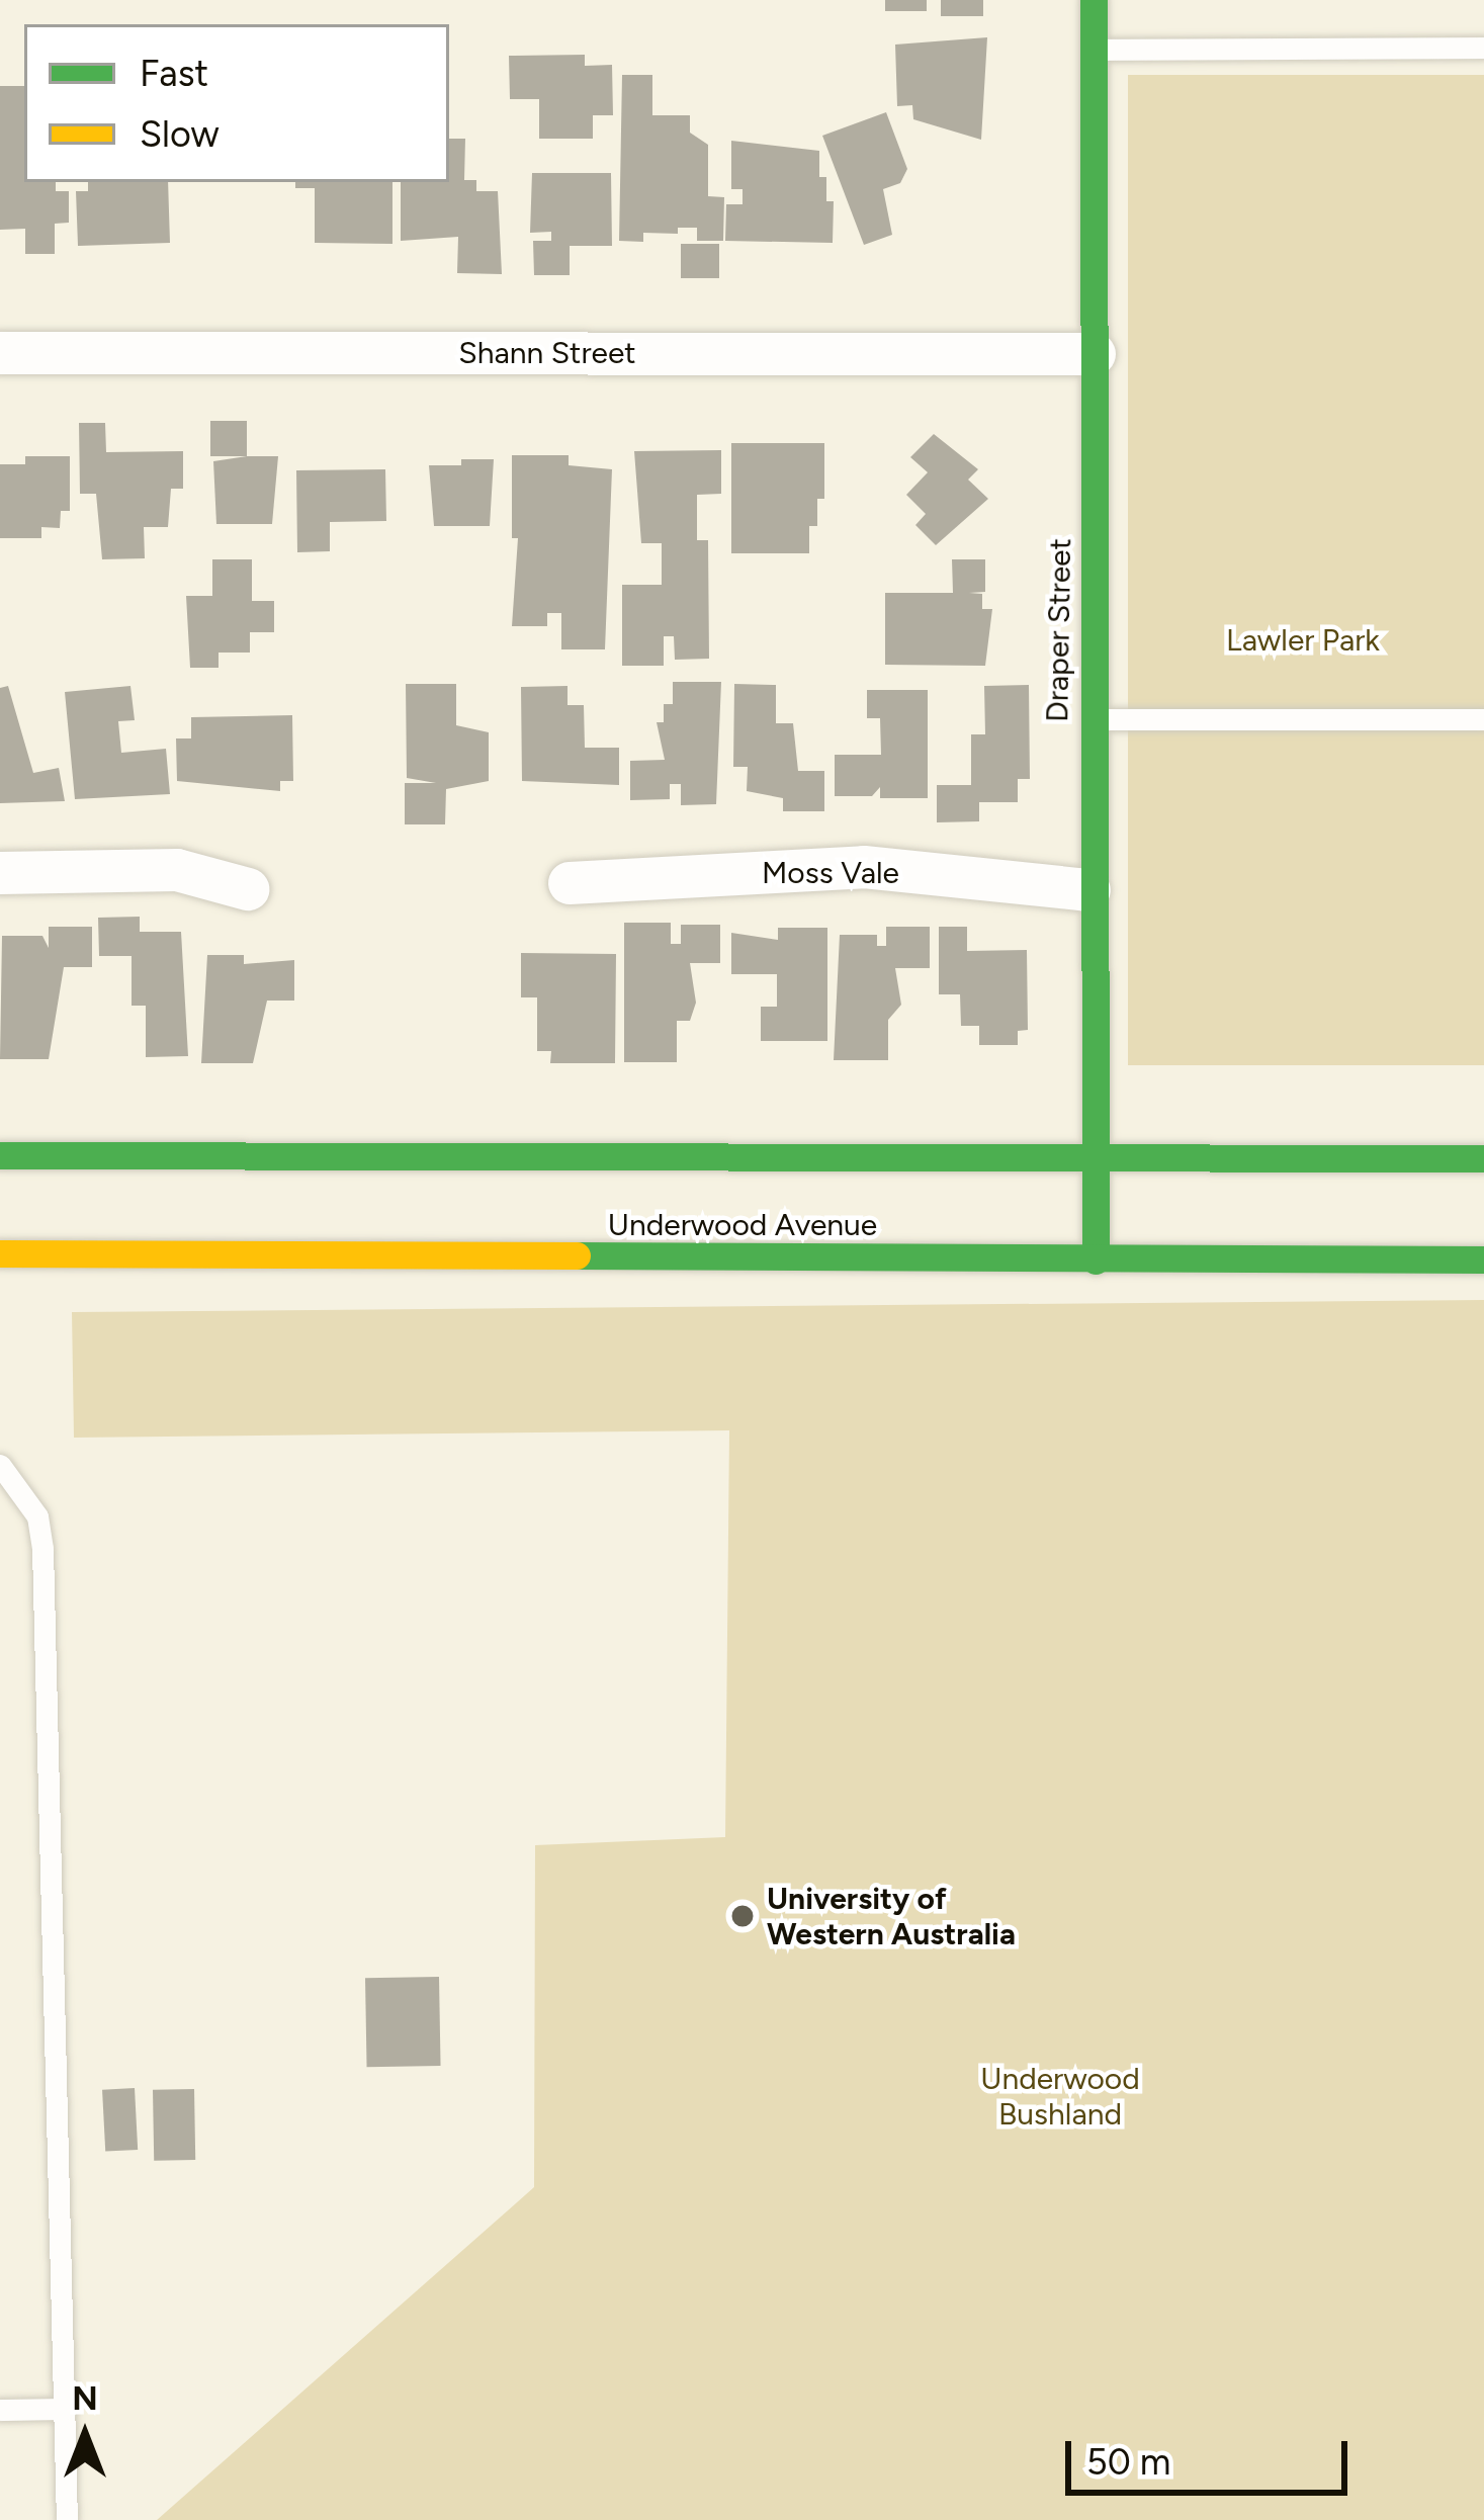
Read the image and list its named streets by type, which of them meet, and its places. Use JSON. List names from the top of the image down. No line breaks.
{"streets":{"main road":["Draper Street","Underwood Avenue"],"street":["Shann Street","Moss Vale"]},"crossings":[["Shann Street","Draper Street"],["Draper Street","Moss Vale"],["Draper Street","Underwood Avenue"]],"parks":["Lawler Park","Underwood Bushland"],"places":["University of Western Australia"],"legend":["Fast","Slow"],"scale_bar":"50 m","north":"top"}
